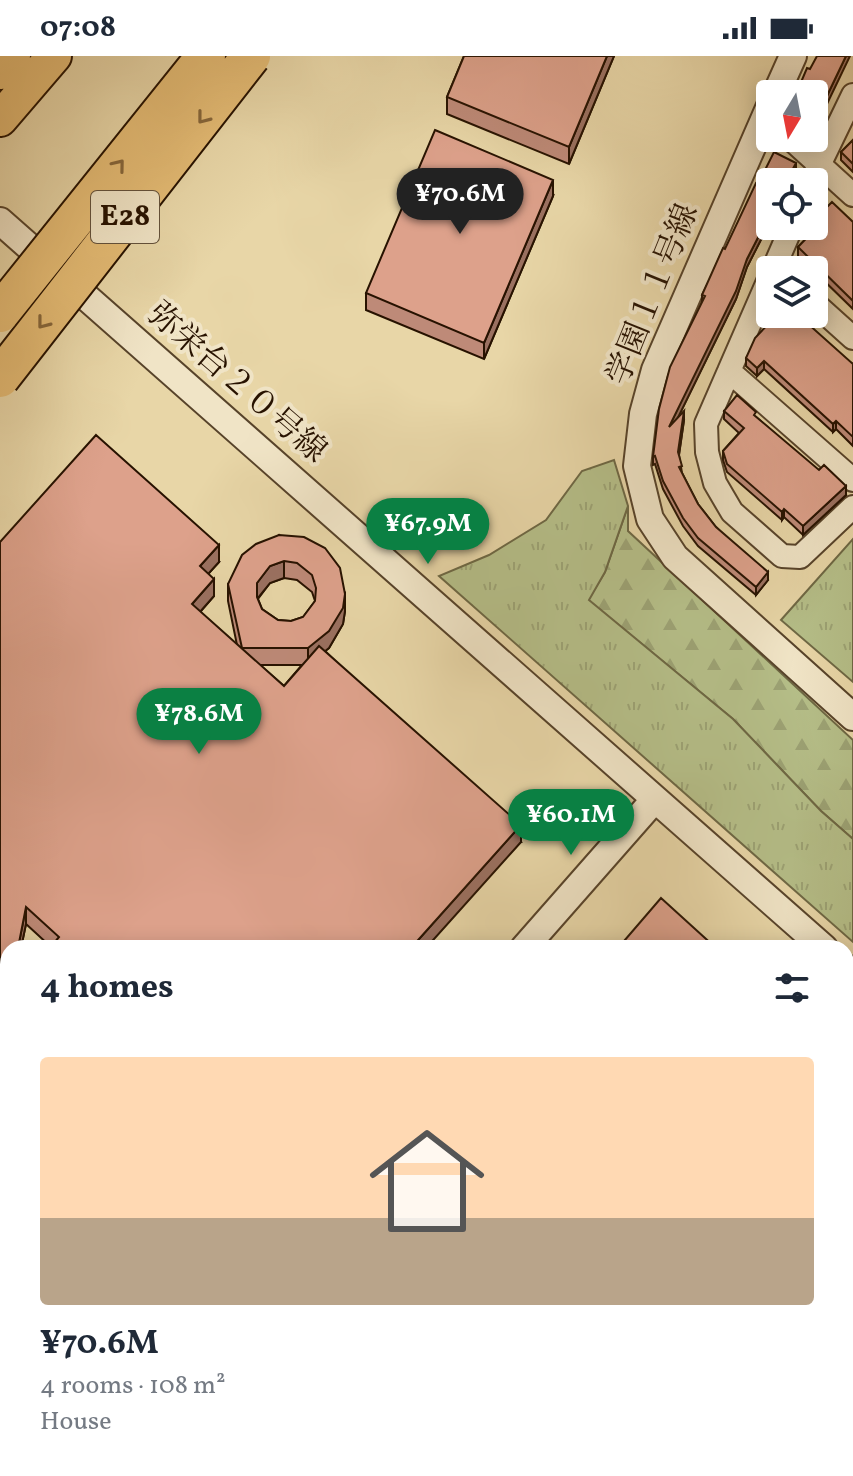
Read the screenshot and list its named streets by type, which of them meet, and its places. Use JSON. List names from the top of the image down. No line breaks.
{"streets":{"highway":["E28"],"street":["学園１１号線","弥栄台２０号線"]},"north":"bottom","page":{"status":"07:08","price":["¥70.6M","¥67.9M","¥78.6M","¥60.1M"],"heading":"4 homes","list":[{"name":"¥70.6M","note":"4 rooms · 108 m² · House"}]}}
